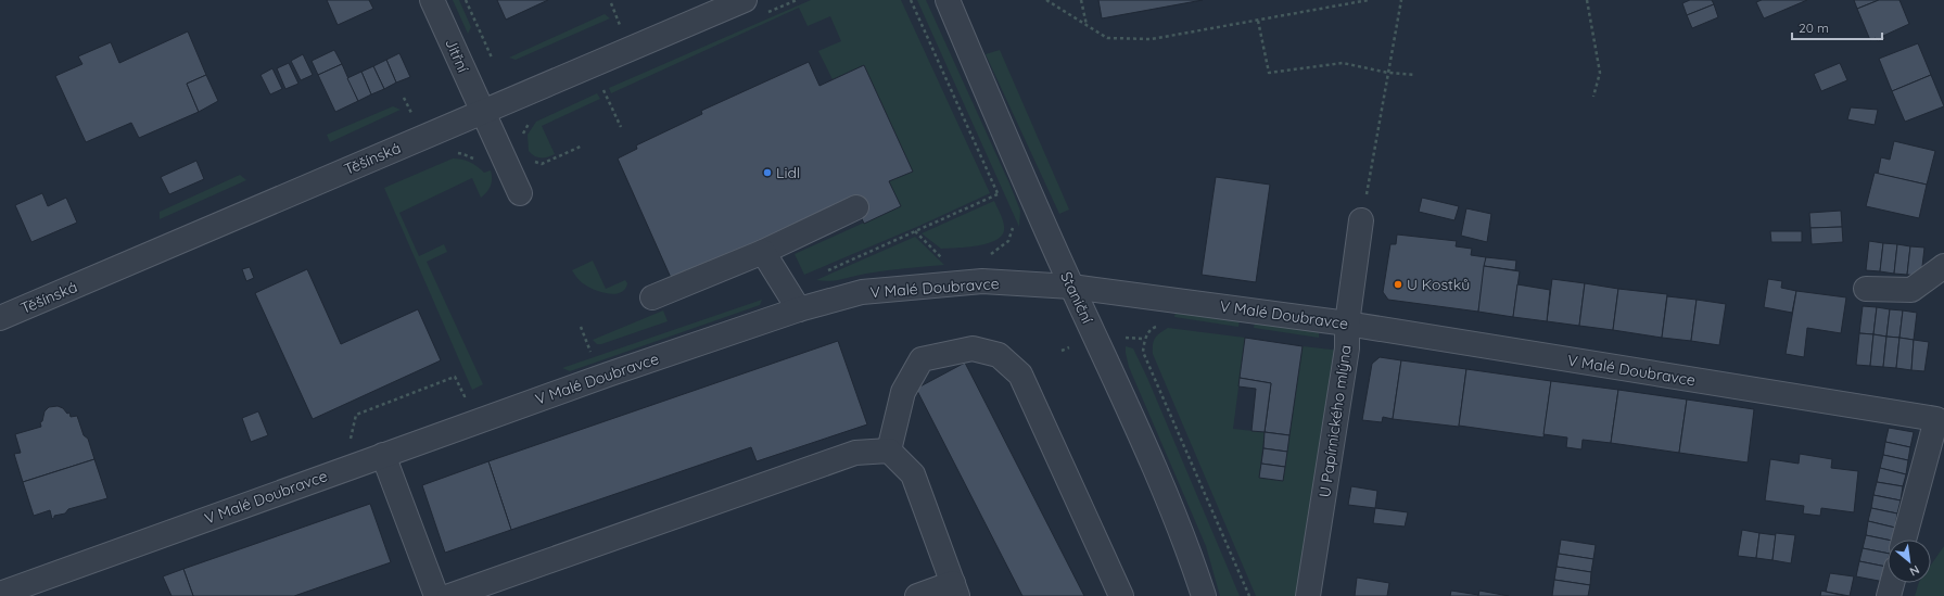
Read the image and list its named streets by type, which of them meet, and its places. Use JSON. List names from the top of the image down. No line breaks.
{"streets":{"street":["Jitřní","Těšínská","V Malé Doubravce","Staniční","U Papírnického mlýna"]},"crossings":[["Jitřní","Těšínská"],["V Malé Doubravce","Staniční"],["V Malé Doubravce","U Papírnického mlýna"]],"places":["Lidl","U Kostků"],"scale_bar":"20 m","north":"bottom right"}
